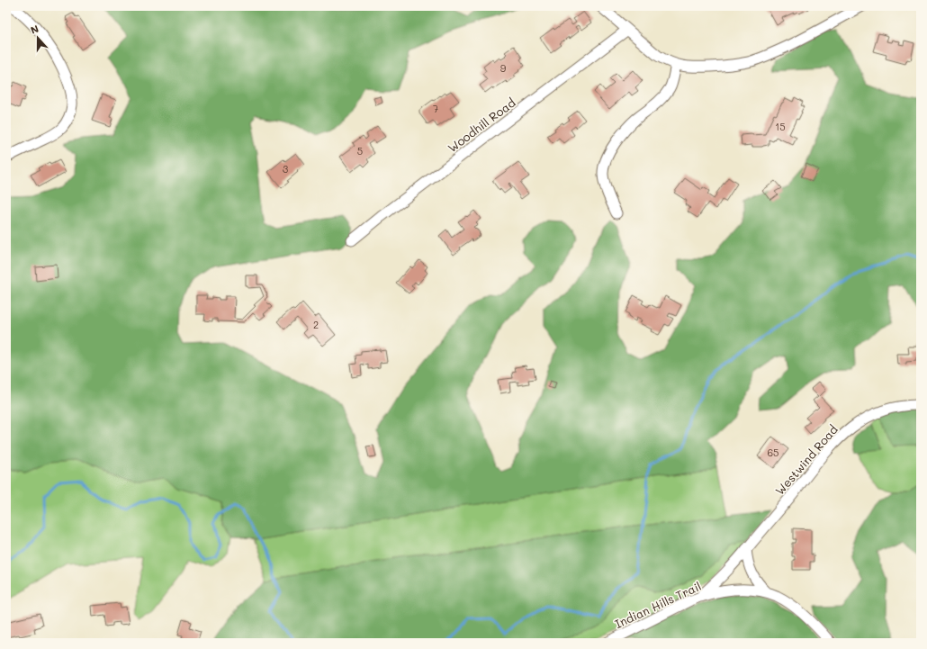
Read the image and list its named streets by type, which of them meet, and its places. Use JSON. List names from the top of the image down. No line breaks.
{"streets":{"street":["Woodhill Road","Westwind Road","Indian Hills Trail"]},"crossings":[["Westwind Road","Indian Hills Trail"]],"house_numbers":["9","7","15","5","3","2","65"],"north":"top"}
